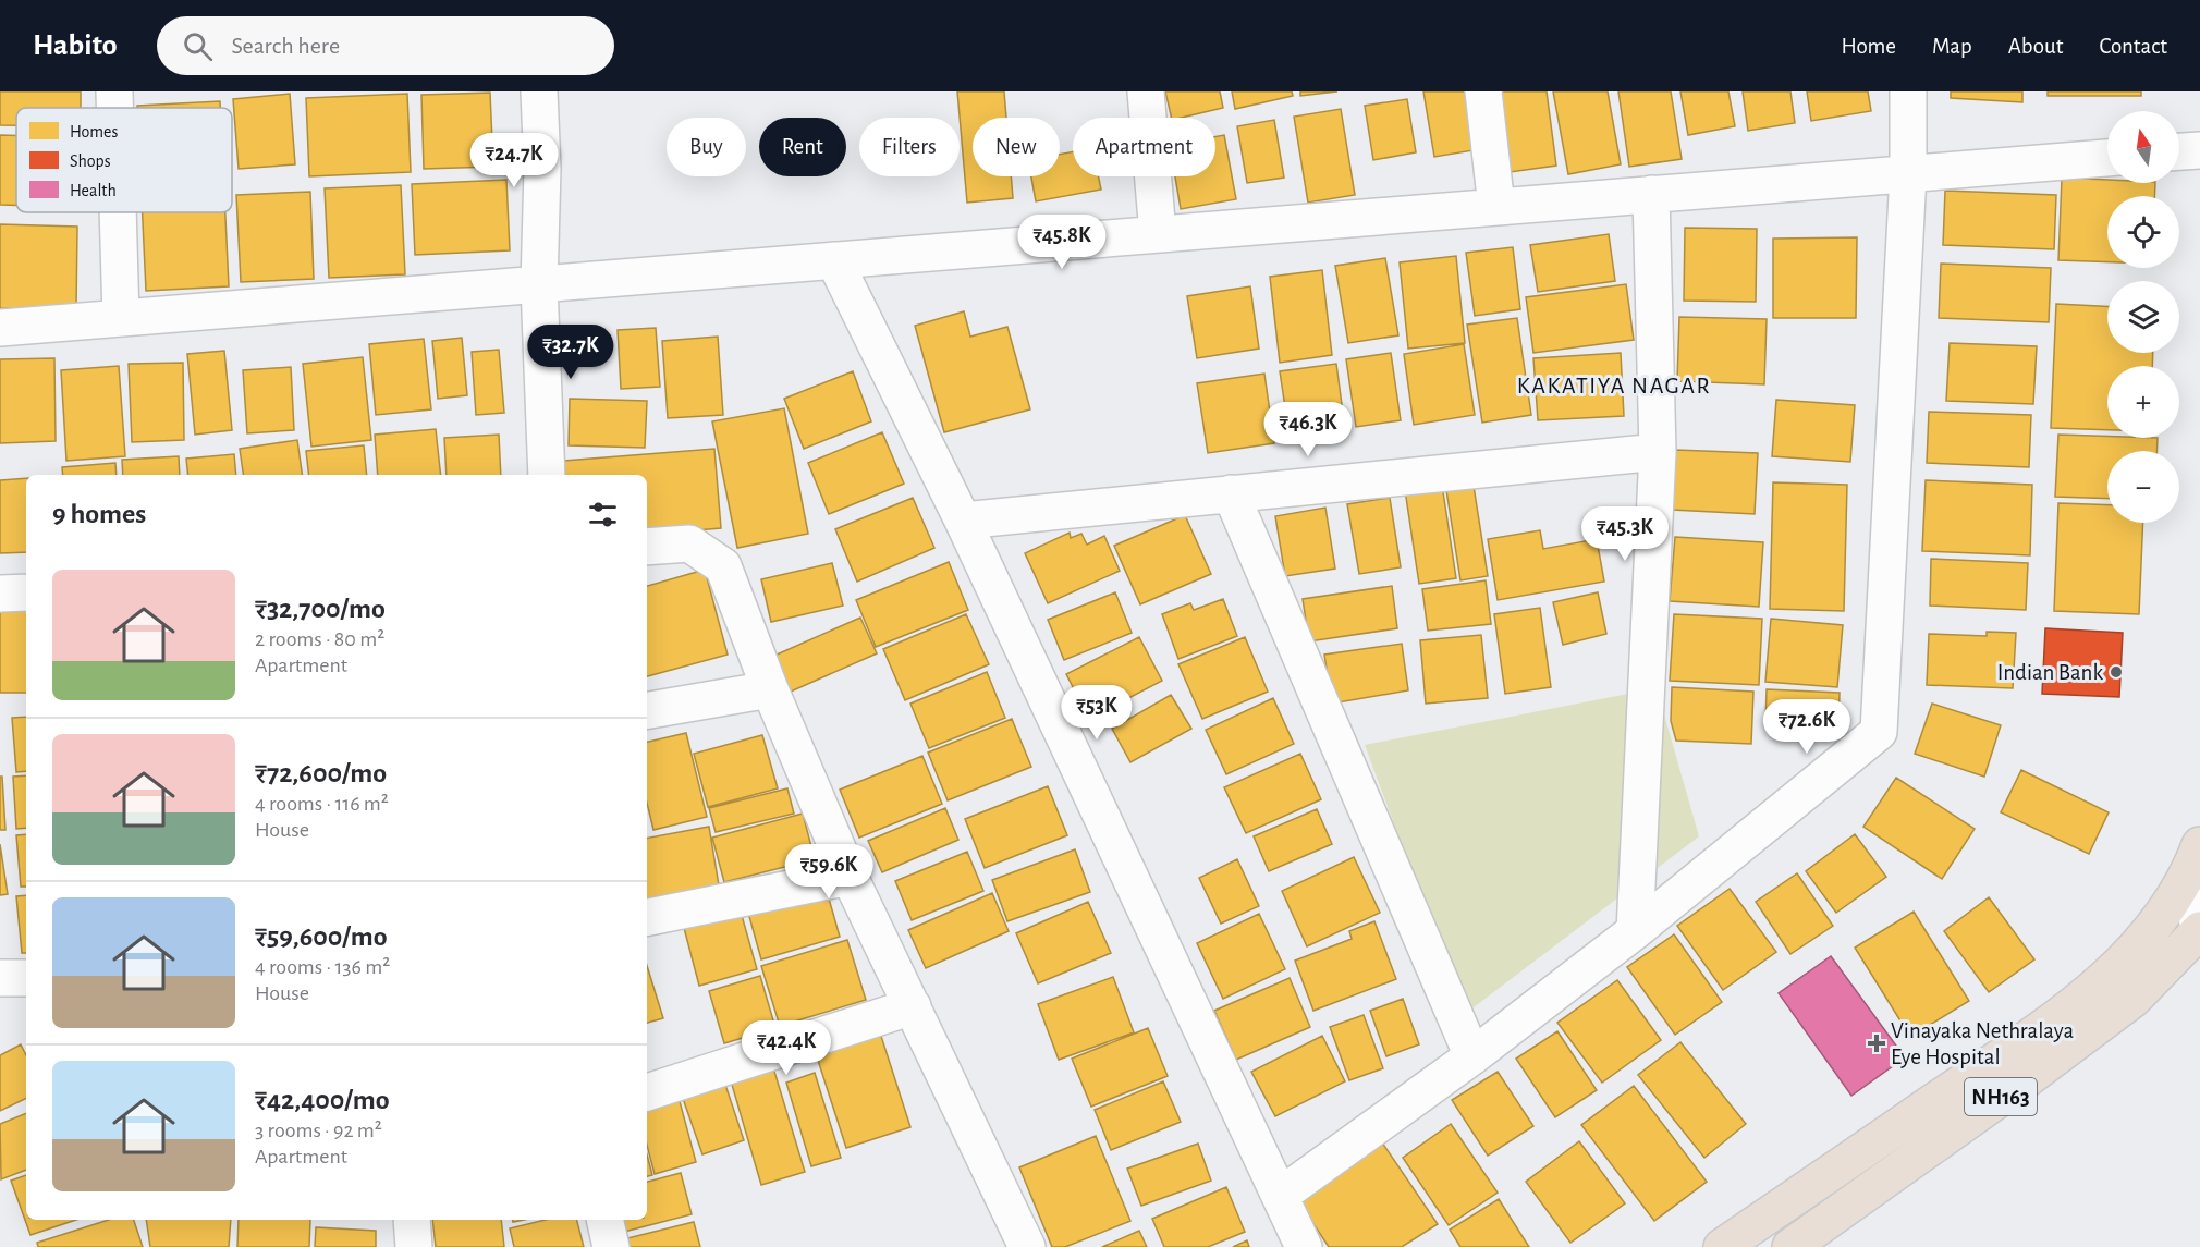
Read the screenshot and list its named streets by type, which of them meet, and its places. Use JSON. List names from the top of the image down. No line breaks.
{"streets":{"highway":["NH163"]},"districts":["KAKATIYA NAGAR"],"places":{"other":["Indian Bank"],"health":["Vinayaka Nethralaya Eye Hospital"]},"legend":["Homes","Shops","Health"],"north":"top","page":{"header":"Habito","search":"Search here","nav":["Home","Map","About","Contact"],"map_buttons":["+","−"],"chip":["Buy","Rent","Filters","New","Apartment"],"price":["₹24.7K","₹45.8K","₹32.7K","₹46.3K","₹45.3K","₹53K","₹72.6K","₹59.6K","₹42.4K"],"heading":"9 homes","list":[{"name":"₹32,700/mo","note":"2 rooms · 80 m² · Apartment"},{"name":"₹72,600/mo","note":"4 rooms · 116 m² · House"},{"name":"₹59,600/mo","note":"4 rooms · 136 m² · House"},{"name":"₹42,400/mo","note":"3 rooms · 92 m² · Apartment"}]}}
